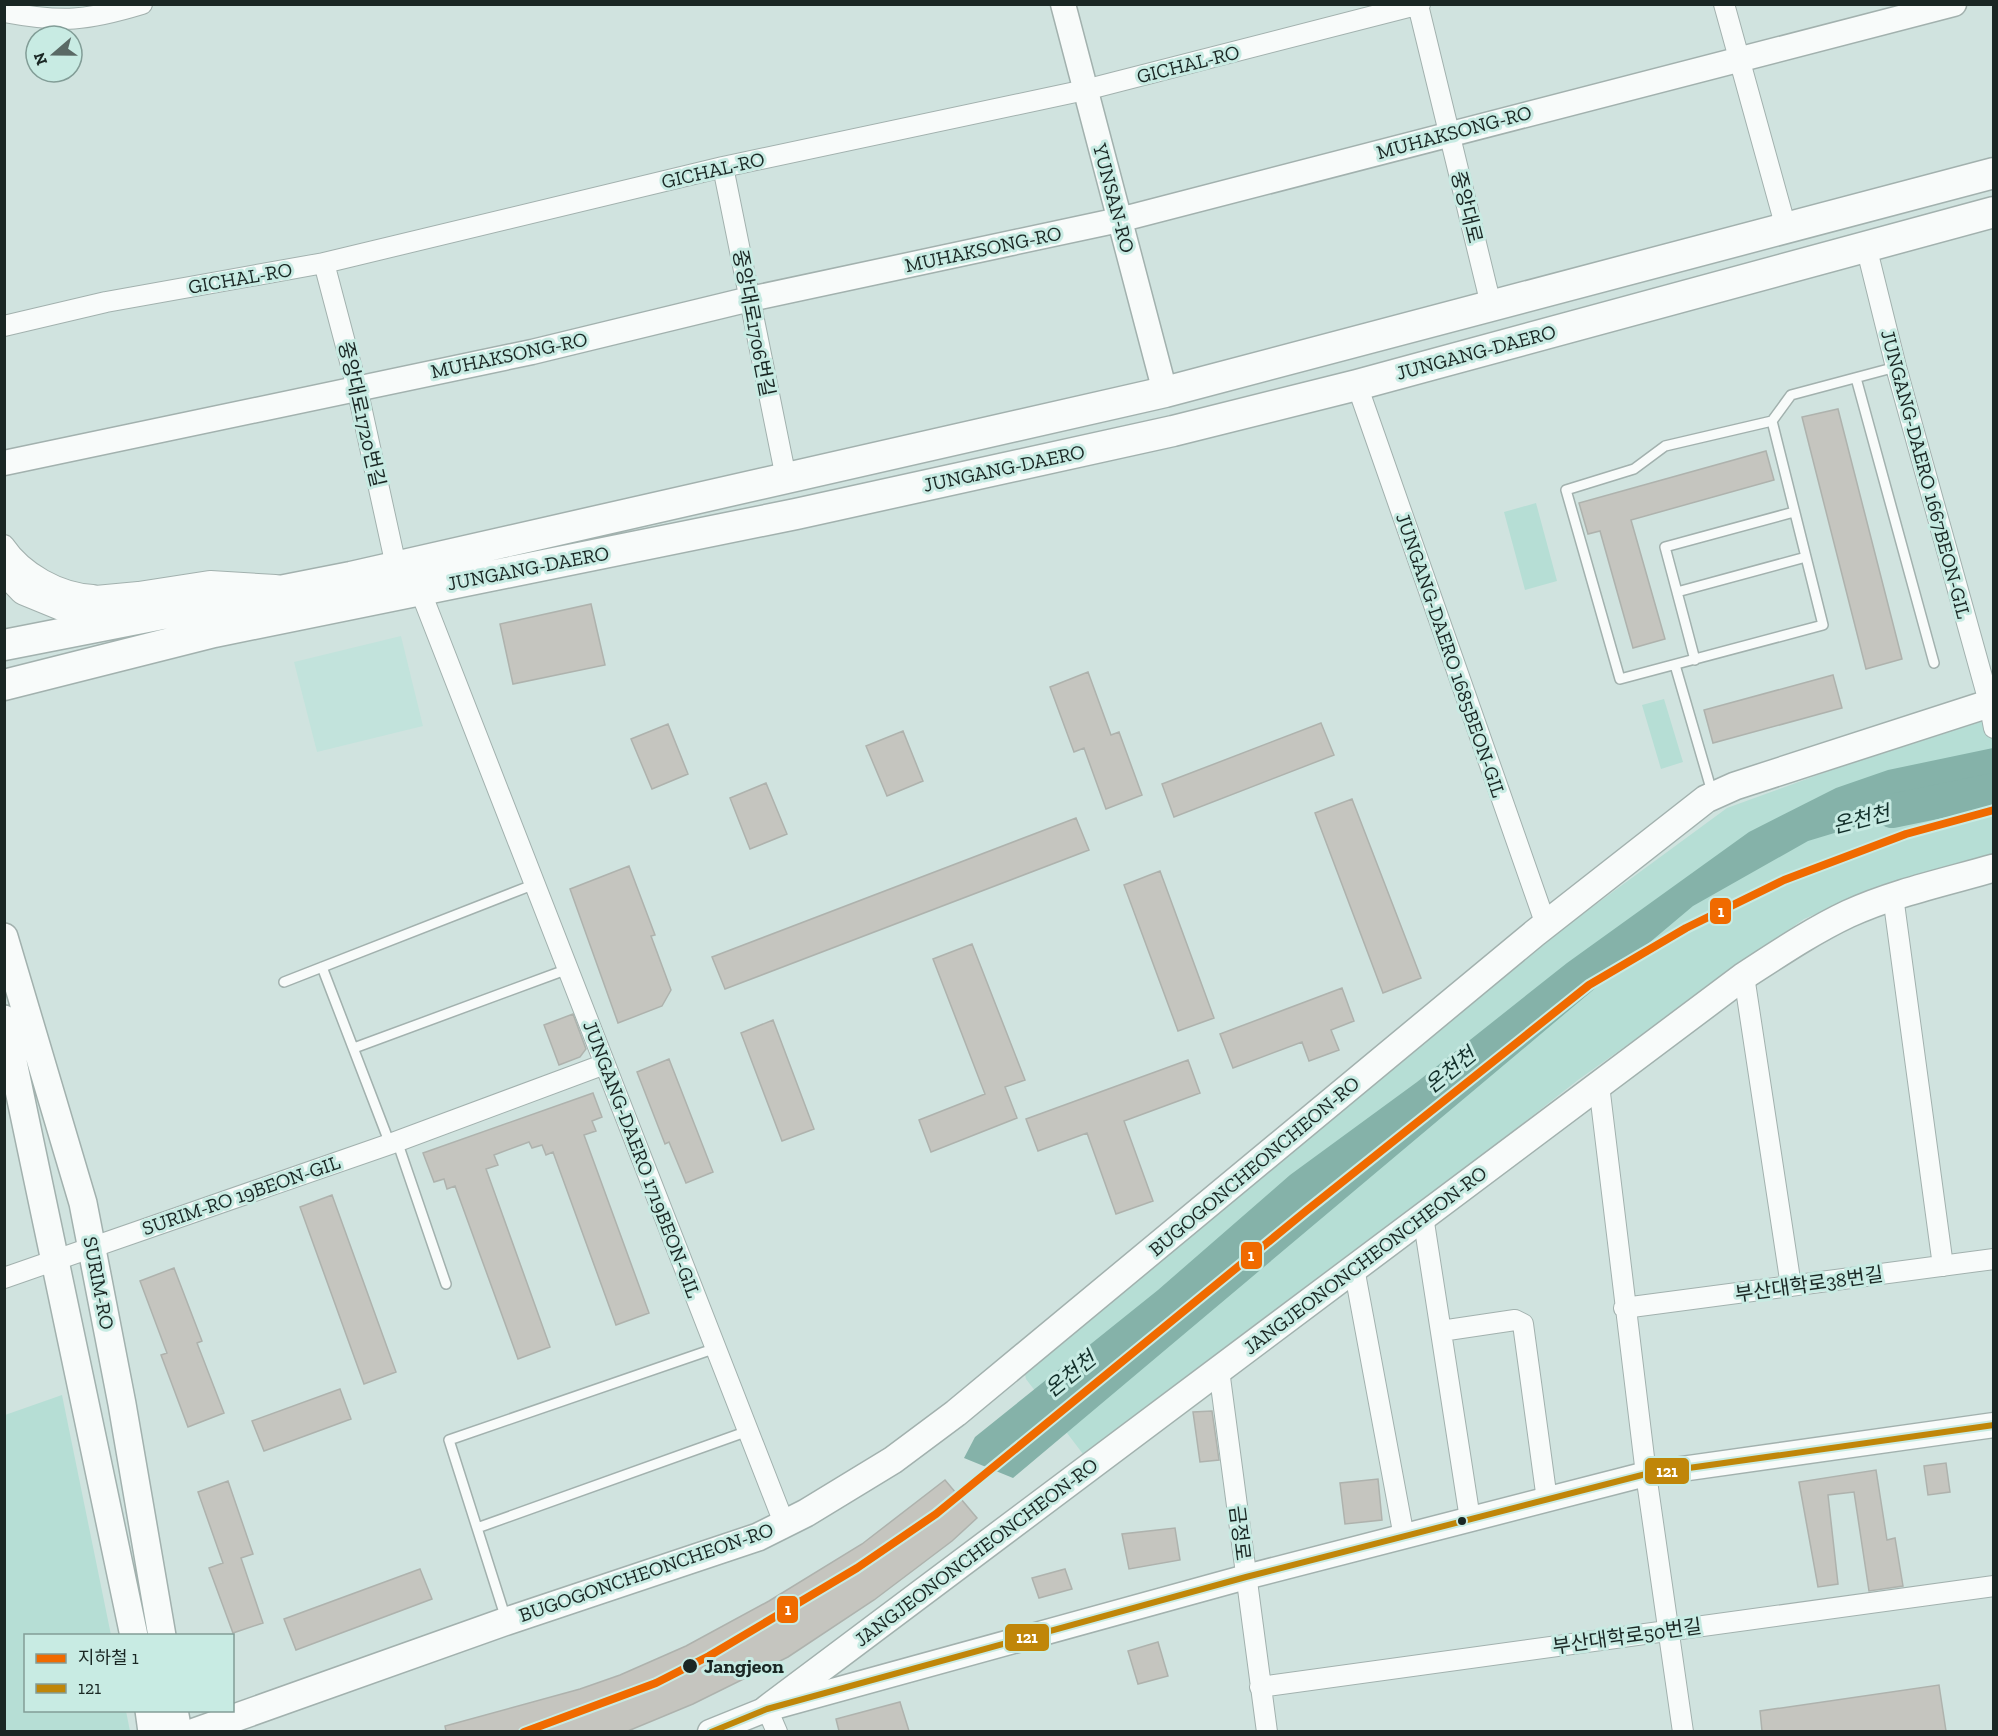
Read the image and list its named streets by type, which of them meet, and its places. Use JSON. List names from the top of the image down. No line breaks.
{"streets":{"main road":["JUNGANG-DAERO","BUGOGONCHEONCHEON-RO","JANGJEONONCHEONCHEON-RO","SURIM-RO"],"street":["GICHAL-RO","MUHAKSONG-RO","YUNSAN-RO","중앙대로","중앙대로1706번길","중앙대로1720번길","JUNGANG-DAERO 1667BEON-GIL","JUNGANG-DAERO 1685BEON-GIL","JUNGANG-DAERO 1719BEON-GIL","SURIM-RO 19BEON-GIL","부산대학로38번길","금정로","부산대학로50번길"]},"crossings":[["GICHAL-RO","YUNSAN-RO"],["GICHAL-RO","중앙대로"],["GICHAL-RO","중앙대로1706번길"],["GICHAL-RO","중앙대로1720번길"],["MUHAKSONG-RO","YUNSAN-RO"],["MUHAKSONG-RO","중앙대로"],["MUHAKSONG-RO","중앙대로1706번길"],["MUHAKSONG-RO","중앙대로1720번길"],["YUNSAN-RO","JUNGANG-DAERO"],["중앙대로","JUNGANG-DAERO"],["중앙대로1706번길","JUNGANG-DAERO"],["JUNGANG-DAERO","중앙대로1720번길"],["JUNGANG-DAERO","JUNGANG-DAERO 1667BEON-GIL"],["JUNGANG-DAERO","JUNGANG-DAERO 1685BEON-GIL"],["JUNGANG-DAERO","JUNGANG-DAERO 1719BEON-GIL"],["JUNGANG-DAERO 1667BEON-GIL","BUGOGONCHEONCHEON-RO"],["JUNGANG-DAERO 1685BEON-GIL","BUGOGONCHEONCHEON-RO"],["JUNGANG-DAERO 1719BEON-GIL","BUGOGONCHEONCHEON-RO"],["JUNGANG-DAERO 1719BEON-GIL","SURIM-RO 19BEON-GIL"],["SURIM-RO 19BEON-GIL","SURIM-RO"],["JANGJEONONCHEONCHEON-RO","금정로"],["금정로","부산대학로50번길"]],"water":["온천천"],"places":["Jangjeon"],"lines":["metro line 1","transit line 121"],"legend":["지하철 1","121"],"north":"left"}
